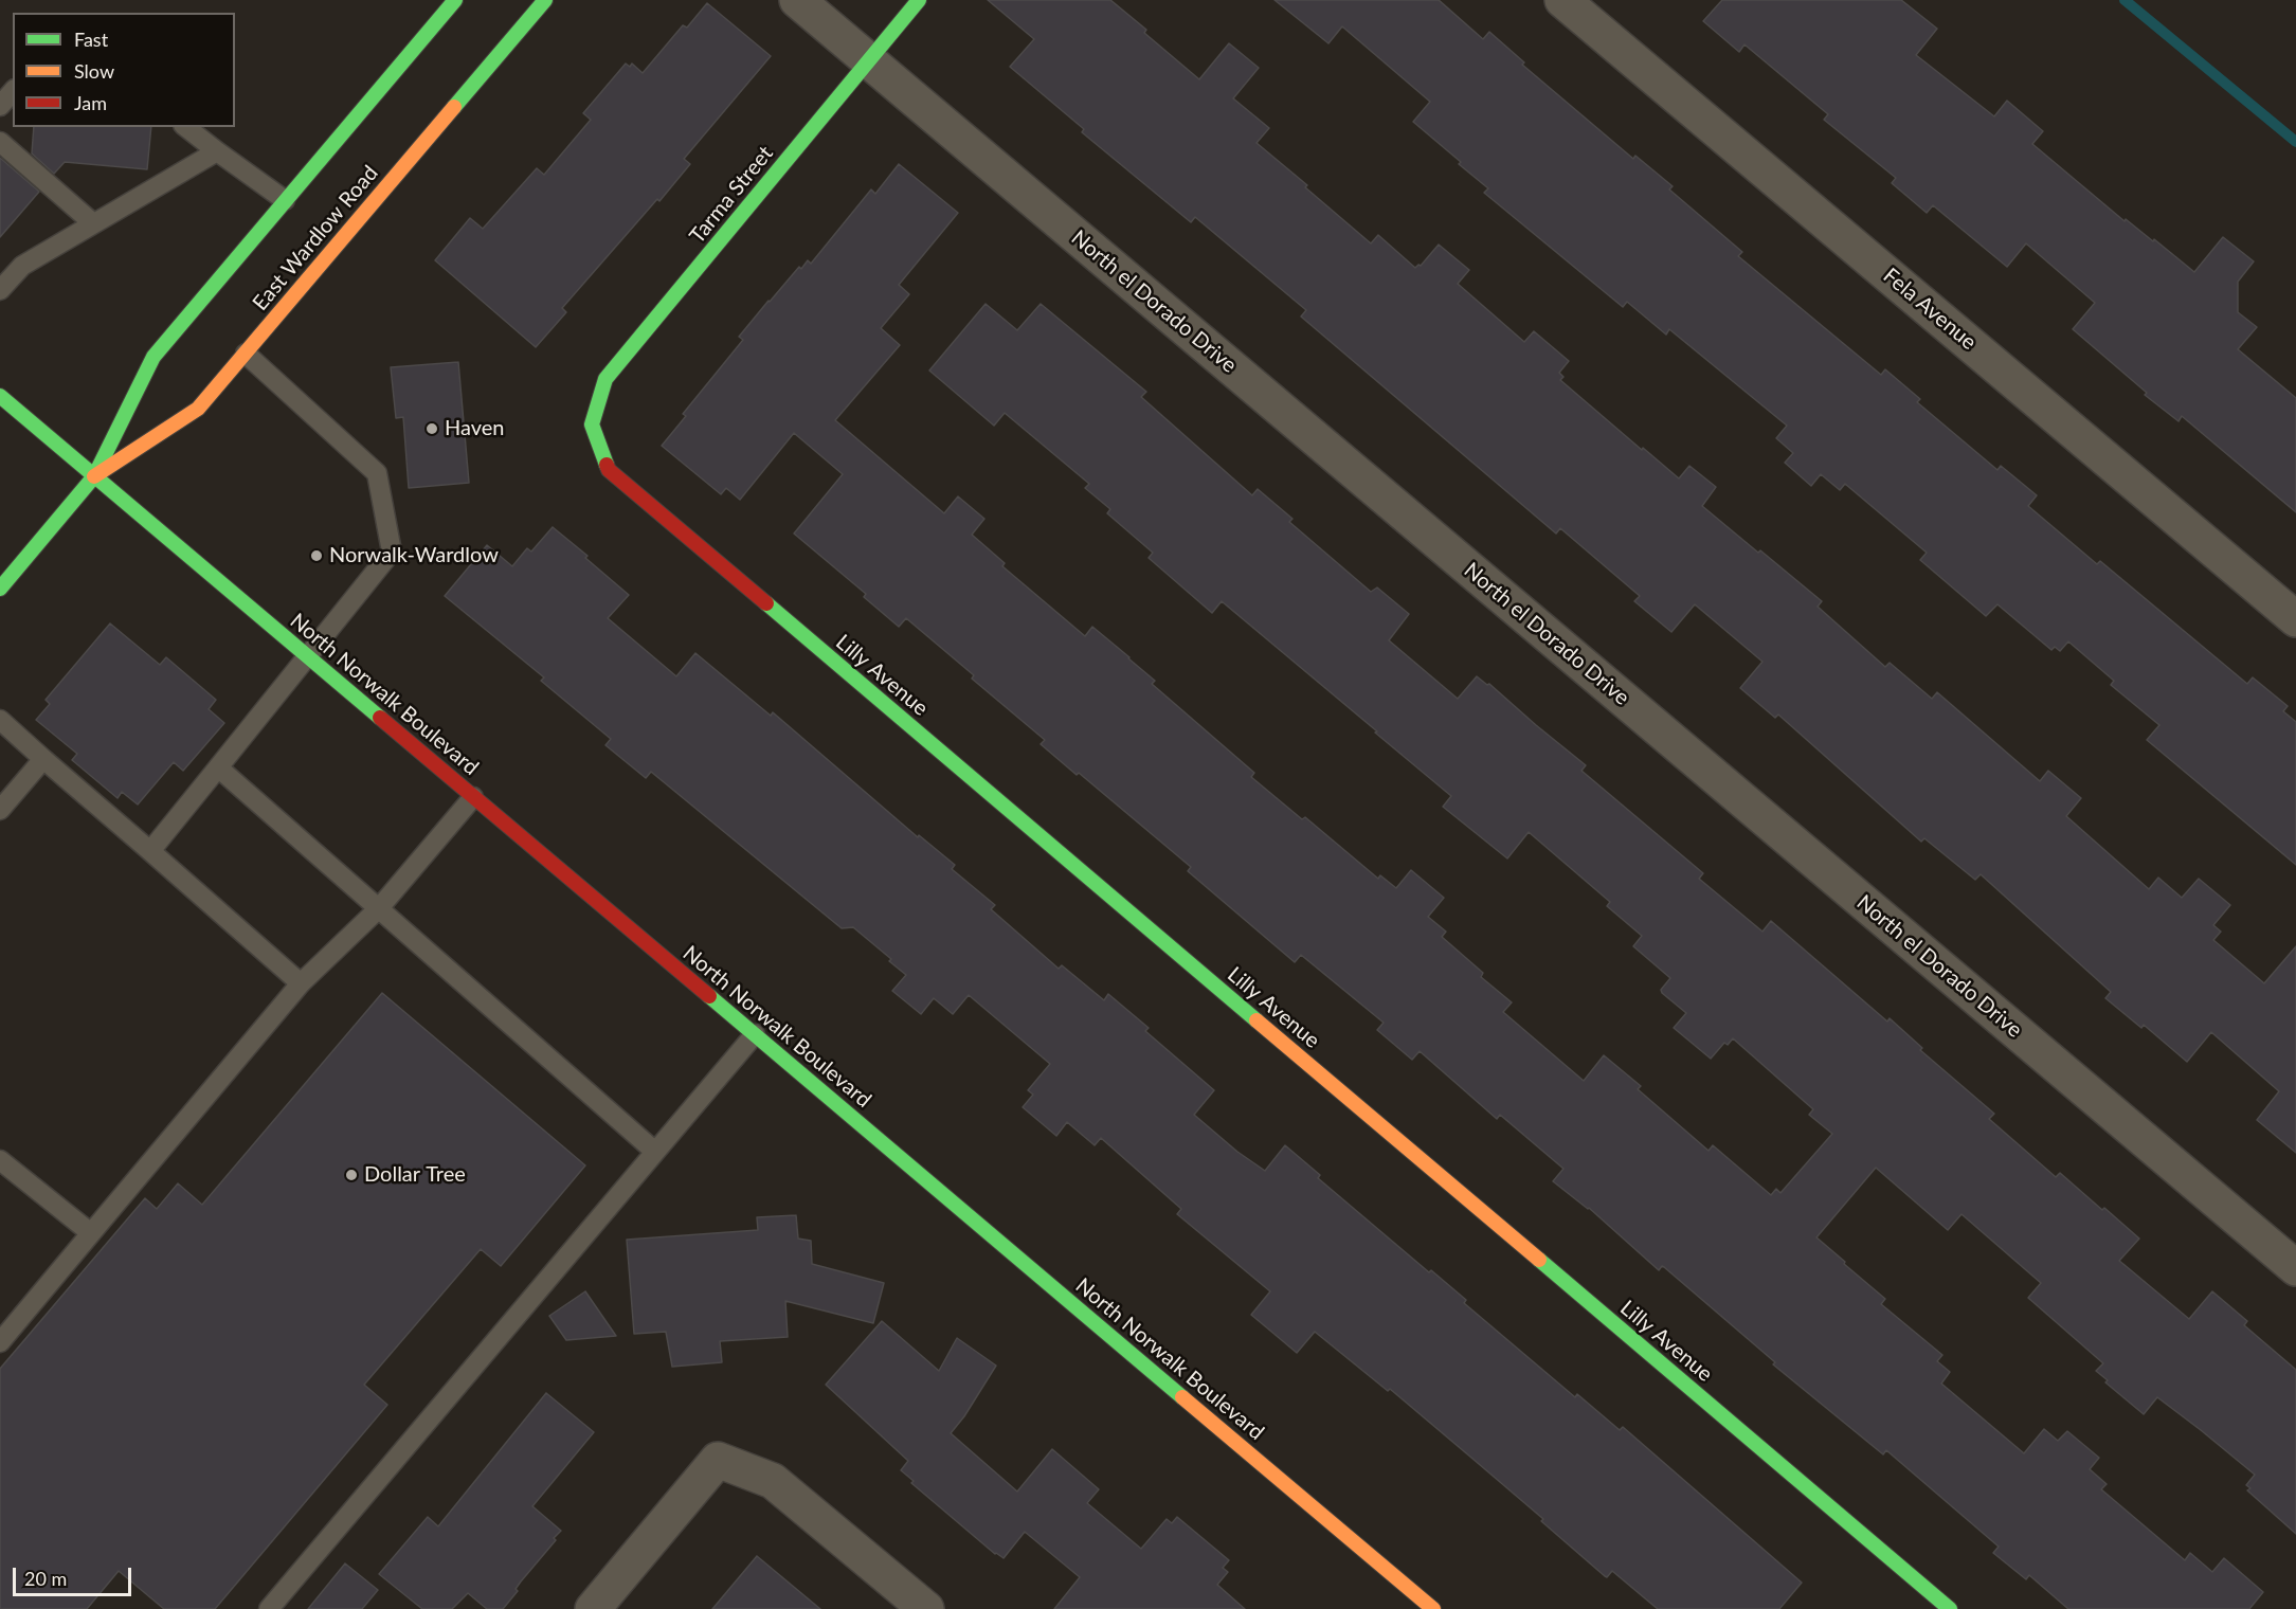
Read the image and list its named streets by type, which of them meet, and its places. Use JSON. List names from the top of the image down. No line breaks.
{"streets":{"main road":["Tarma Street","East Wardlow Road","Lilly Avenue","North Norwalk Boulevard"],"street":["North el Dorado Drive","Fela Avenue"]},"crossings":[["Tarma Street","North el Dorado Drive"],["Tarma Street","Lilly Avenue"],["East Wardlow Road","North Norwalk Boulevard"]],"places":["Haven","Norwalk-Wardlow","Dollar Tree"],"legend":["Fast","Slow","Jam"],"scale_bar":"20 m"}
